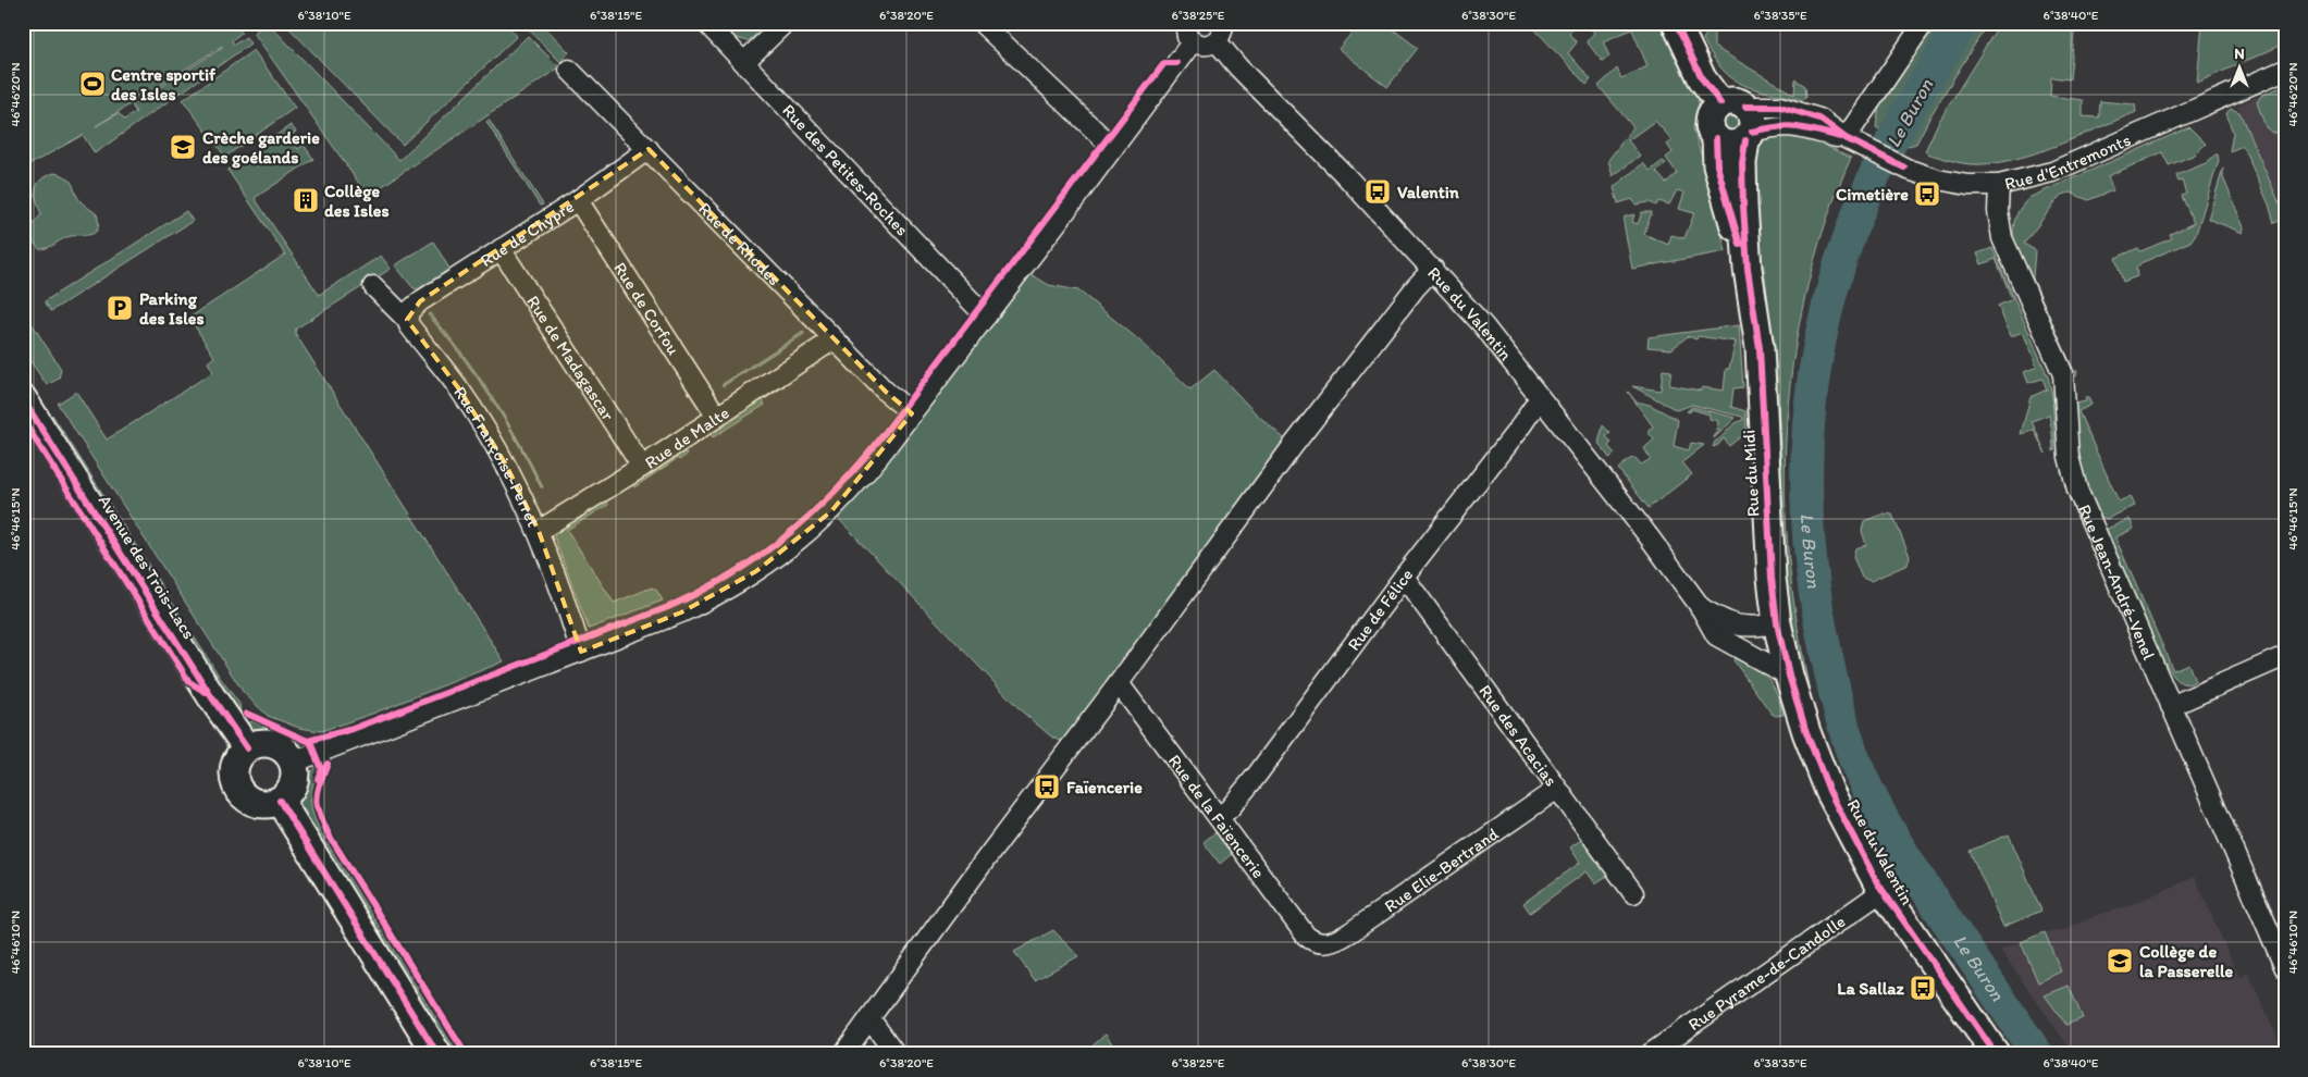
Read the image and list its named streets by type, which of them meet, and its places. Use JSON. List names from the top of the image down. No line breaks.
{"streets":{"main road":["Rue du Valentin","Rue du Midi","Avenue des Trois-Lacs"],"street":["Rue d'Entremonts","Rue des Petites-Roches","Rue de Chypre","Rue de Rhodes","Rue de Corfou","Rue de Madagascar","Rue de Malte","Rue Françoise-Perret","Rue Jean-André-Venel","Rue de Félice","Rue des Acacias","Rue de la Faïencerie","Rue Elie-Bertrand","Rue Pyrame-de-Candolle"]},"crossings":[["Rue d'Entremonts","Rue du Midi"],["Rue d'Entremonts","Rue Jean-André-Venel"],["Rue de Chypre","Rue de Rhodes"],["Rue de Chypre","Rue de Corfou"],["Rue de Chypre","Rue de Madagascar"],["Rue de Chypre","Rue Françoise-Perret"],["Rue de Rhodes","Rue de Malte"],["Rue de Corfou","Rue de Malte"],["Rue du Valentin","Rue du Midi"],["Rue du Valentin","Rue de Félice"],["Rue du Valentin","Rue Pyrame-de-Candolle"],["Rue de Madagascar","Rue de Malte"],["Rue de Malte","Rue Françoise-Perret"],["Rue de Félice","Rue des Acacias"],["Rue de Félice","Rue de la Faïencerie"],["Rue des Acacias","Rue Elie-Bertrand"],["Rue de la Faïencerie","Rue Elie-Bertrand"]],"water":["Le Buron"],"places":{"sports":["Centre sportif des Isles"],"school or university":["Crèche garderie des goélands","Collège de la Passerelle"],"bus stop":["Valentin","Cimetière","Faïencerie","La Sallaz"],"building":["Collège des Isles"],"parking":["Parking des Isles"]},"north":"top","coordinates":["6°38'10\"E","6°38'15\"E","6°38'20\"E","6°38'25\"E","6°38'30\"E","6°38'35\"E","6°38'40\"E","46°46'20\"N","46°46'15\"N","46°46'10\"N"]}
